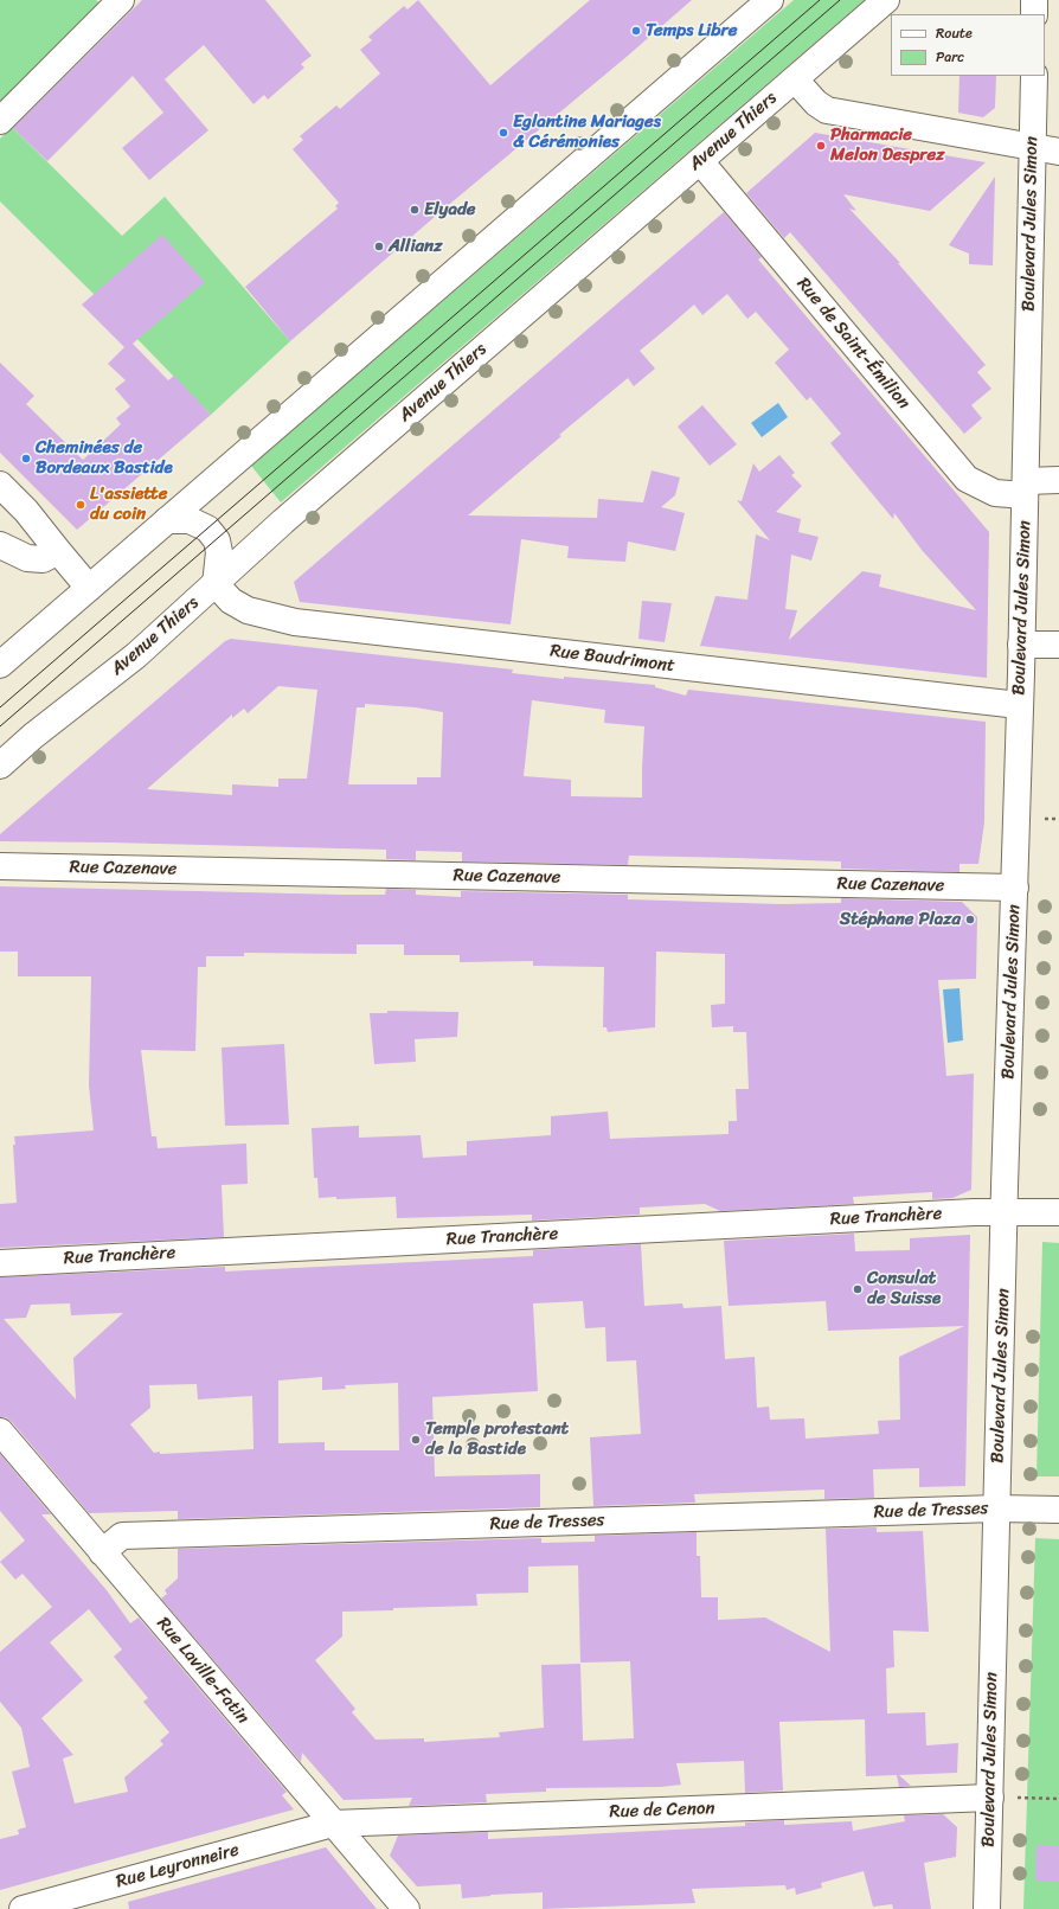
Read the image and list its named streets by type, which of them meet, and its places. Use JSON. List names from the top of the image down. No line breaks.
{"streets":{"street":["Avenue Thiers","Boulevard Jules Simon","Rue de Saint-Émilion","Rue Baudrimont","Rue Cazenave","Rue Tranchère","Rue de Tresses","Rue Laville-Fatin","Rue de Cenon","Rue Leyronneire"]},"crossings":[["Avenue Thiers","Rue de Saint-Émilion"],["Avenue Thiers","Rue Baudrimont"],["Boulevard Jules Simon","Rue de Saint-Émilion"],["Boulevard Jules Simon","Rue Baudrimont"],["Boulevard Jules Simon","Rue Cazenave"],["Boulevard Jules Simon","Rue Tranchère"],["Boulevard Jules Simon","Rue de Tresses"],["Boulevard Jules Simon","Rue de Cenon"],["Rue de Tresses","Rue Laville-Fatin"],["Rue Laville-Fatin","Rue de Cenon"],["Rue Laville-Fatin","Rue Leyronneire"],["Rue de Cenon","Rue Leyronneire"]],"places":["Temps Libre","Eglantine Mariages & Cérémonies","Pharmacie Melon Desprez","Elyade","Allianz","Cheminées de Bordeaux Bastide","L'assiette du coin","Stéphane Plaza","Consulat de Suisse","Temple protestant de la Bastide"],"legend":["Route","Parc"]}
